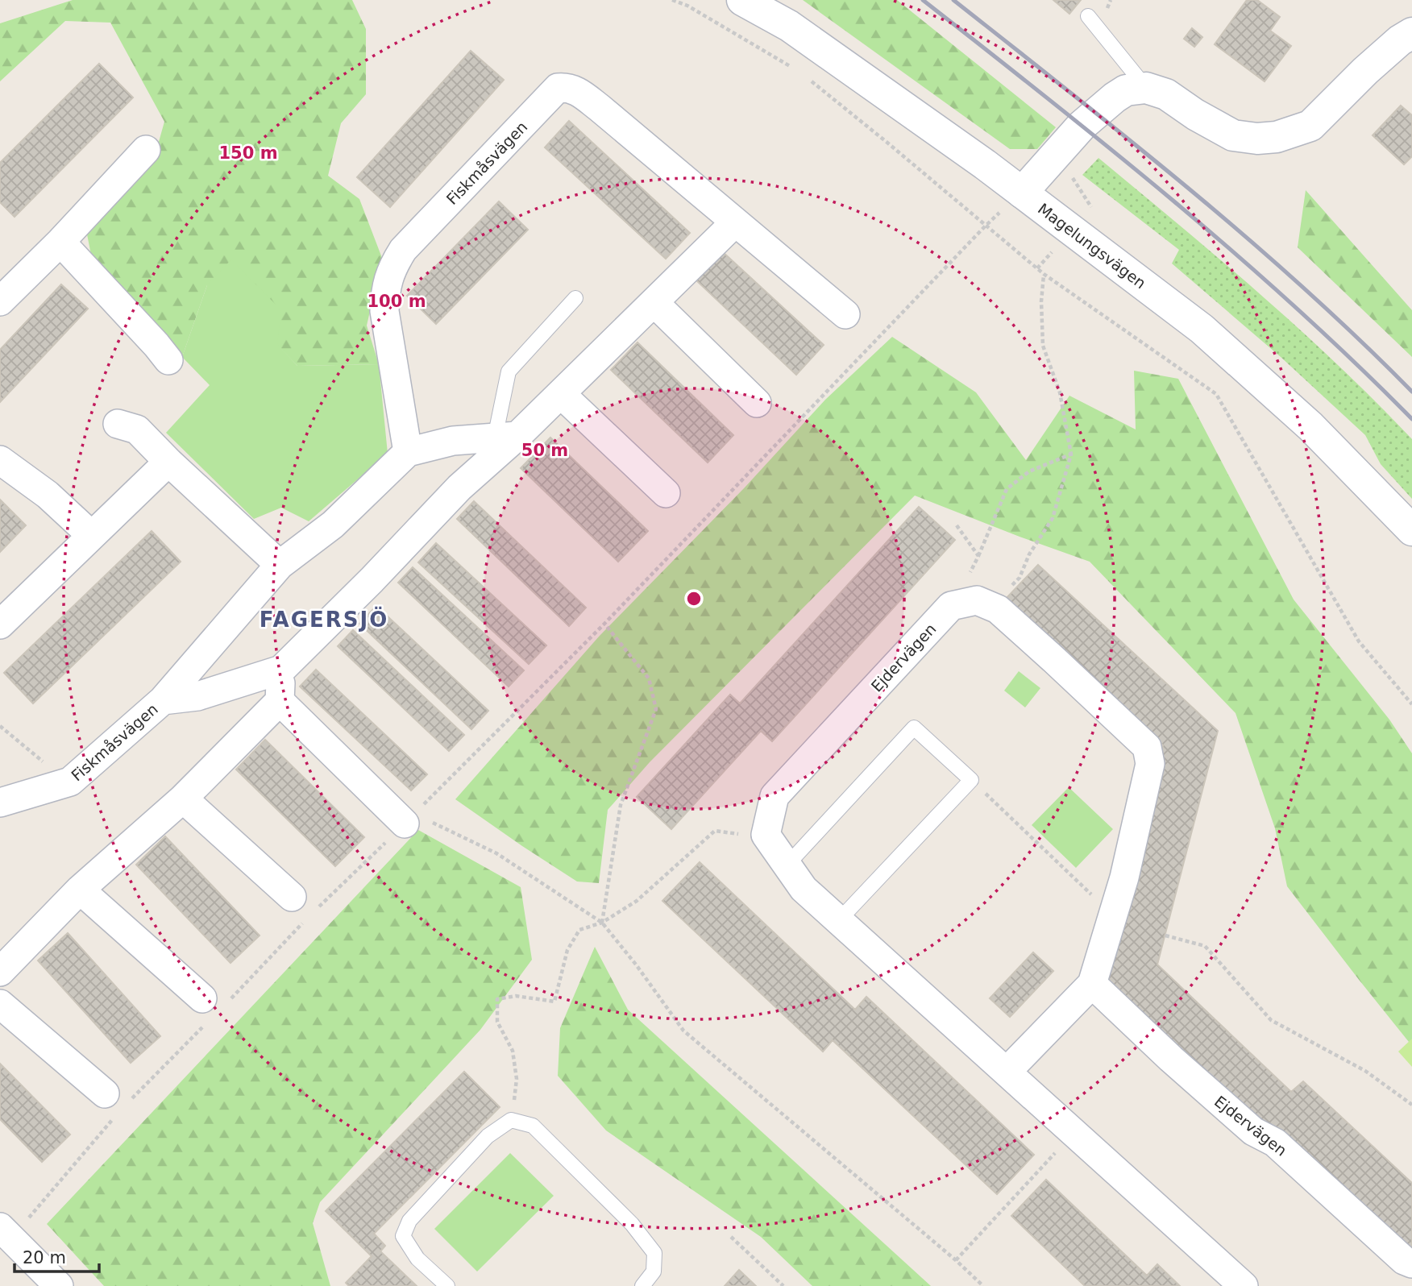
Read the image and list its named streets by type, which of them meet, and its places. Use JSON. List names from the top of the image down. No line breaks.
{"streets":{"main road":["Magelungsvägen"],"street":["Fiskmåsvägen","Ejdervägen"]},"districts":["FAGERSJÖ"],"scale_bar":"20 m","rings":["150 m","100 m","50 m"]}
